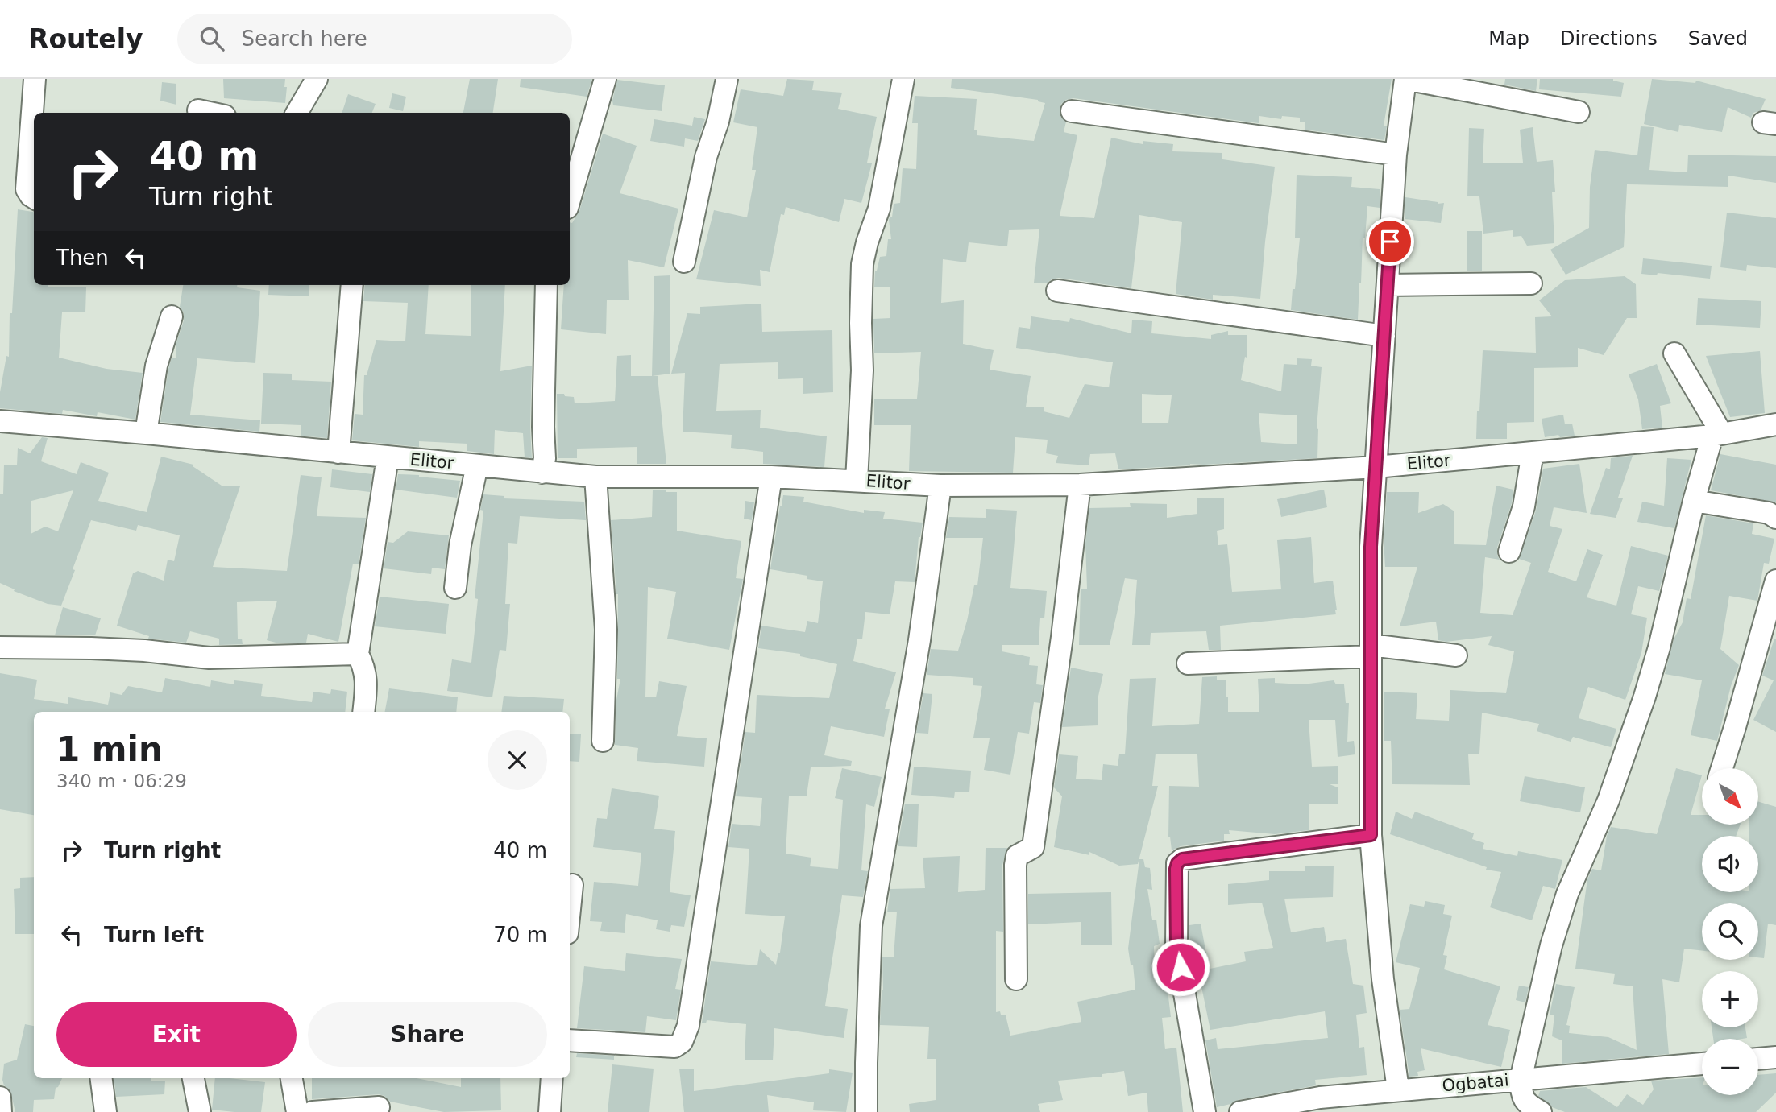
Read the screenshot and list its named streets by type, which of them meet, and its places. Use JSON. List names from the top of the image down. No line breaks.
{"streets":{"street":["Elitor","Ogbatai"]},"north":"bottom right","page":{"header":"Routely","search":"Search here","nav":["Map","Directions","Saved"],"turn":["40 m","Turn right"],"then":"Then","heading":["1 min","340 m · 06:29"],"map_buttons":["+","−"],"list":[{"name":"Turn right","value":"40 m"},{"name":"Turn left","value":"70 m"}],"buttons":["Exit","Share"]}}
